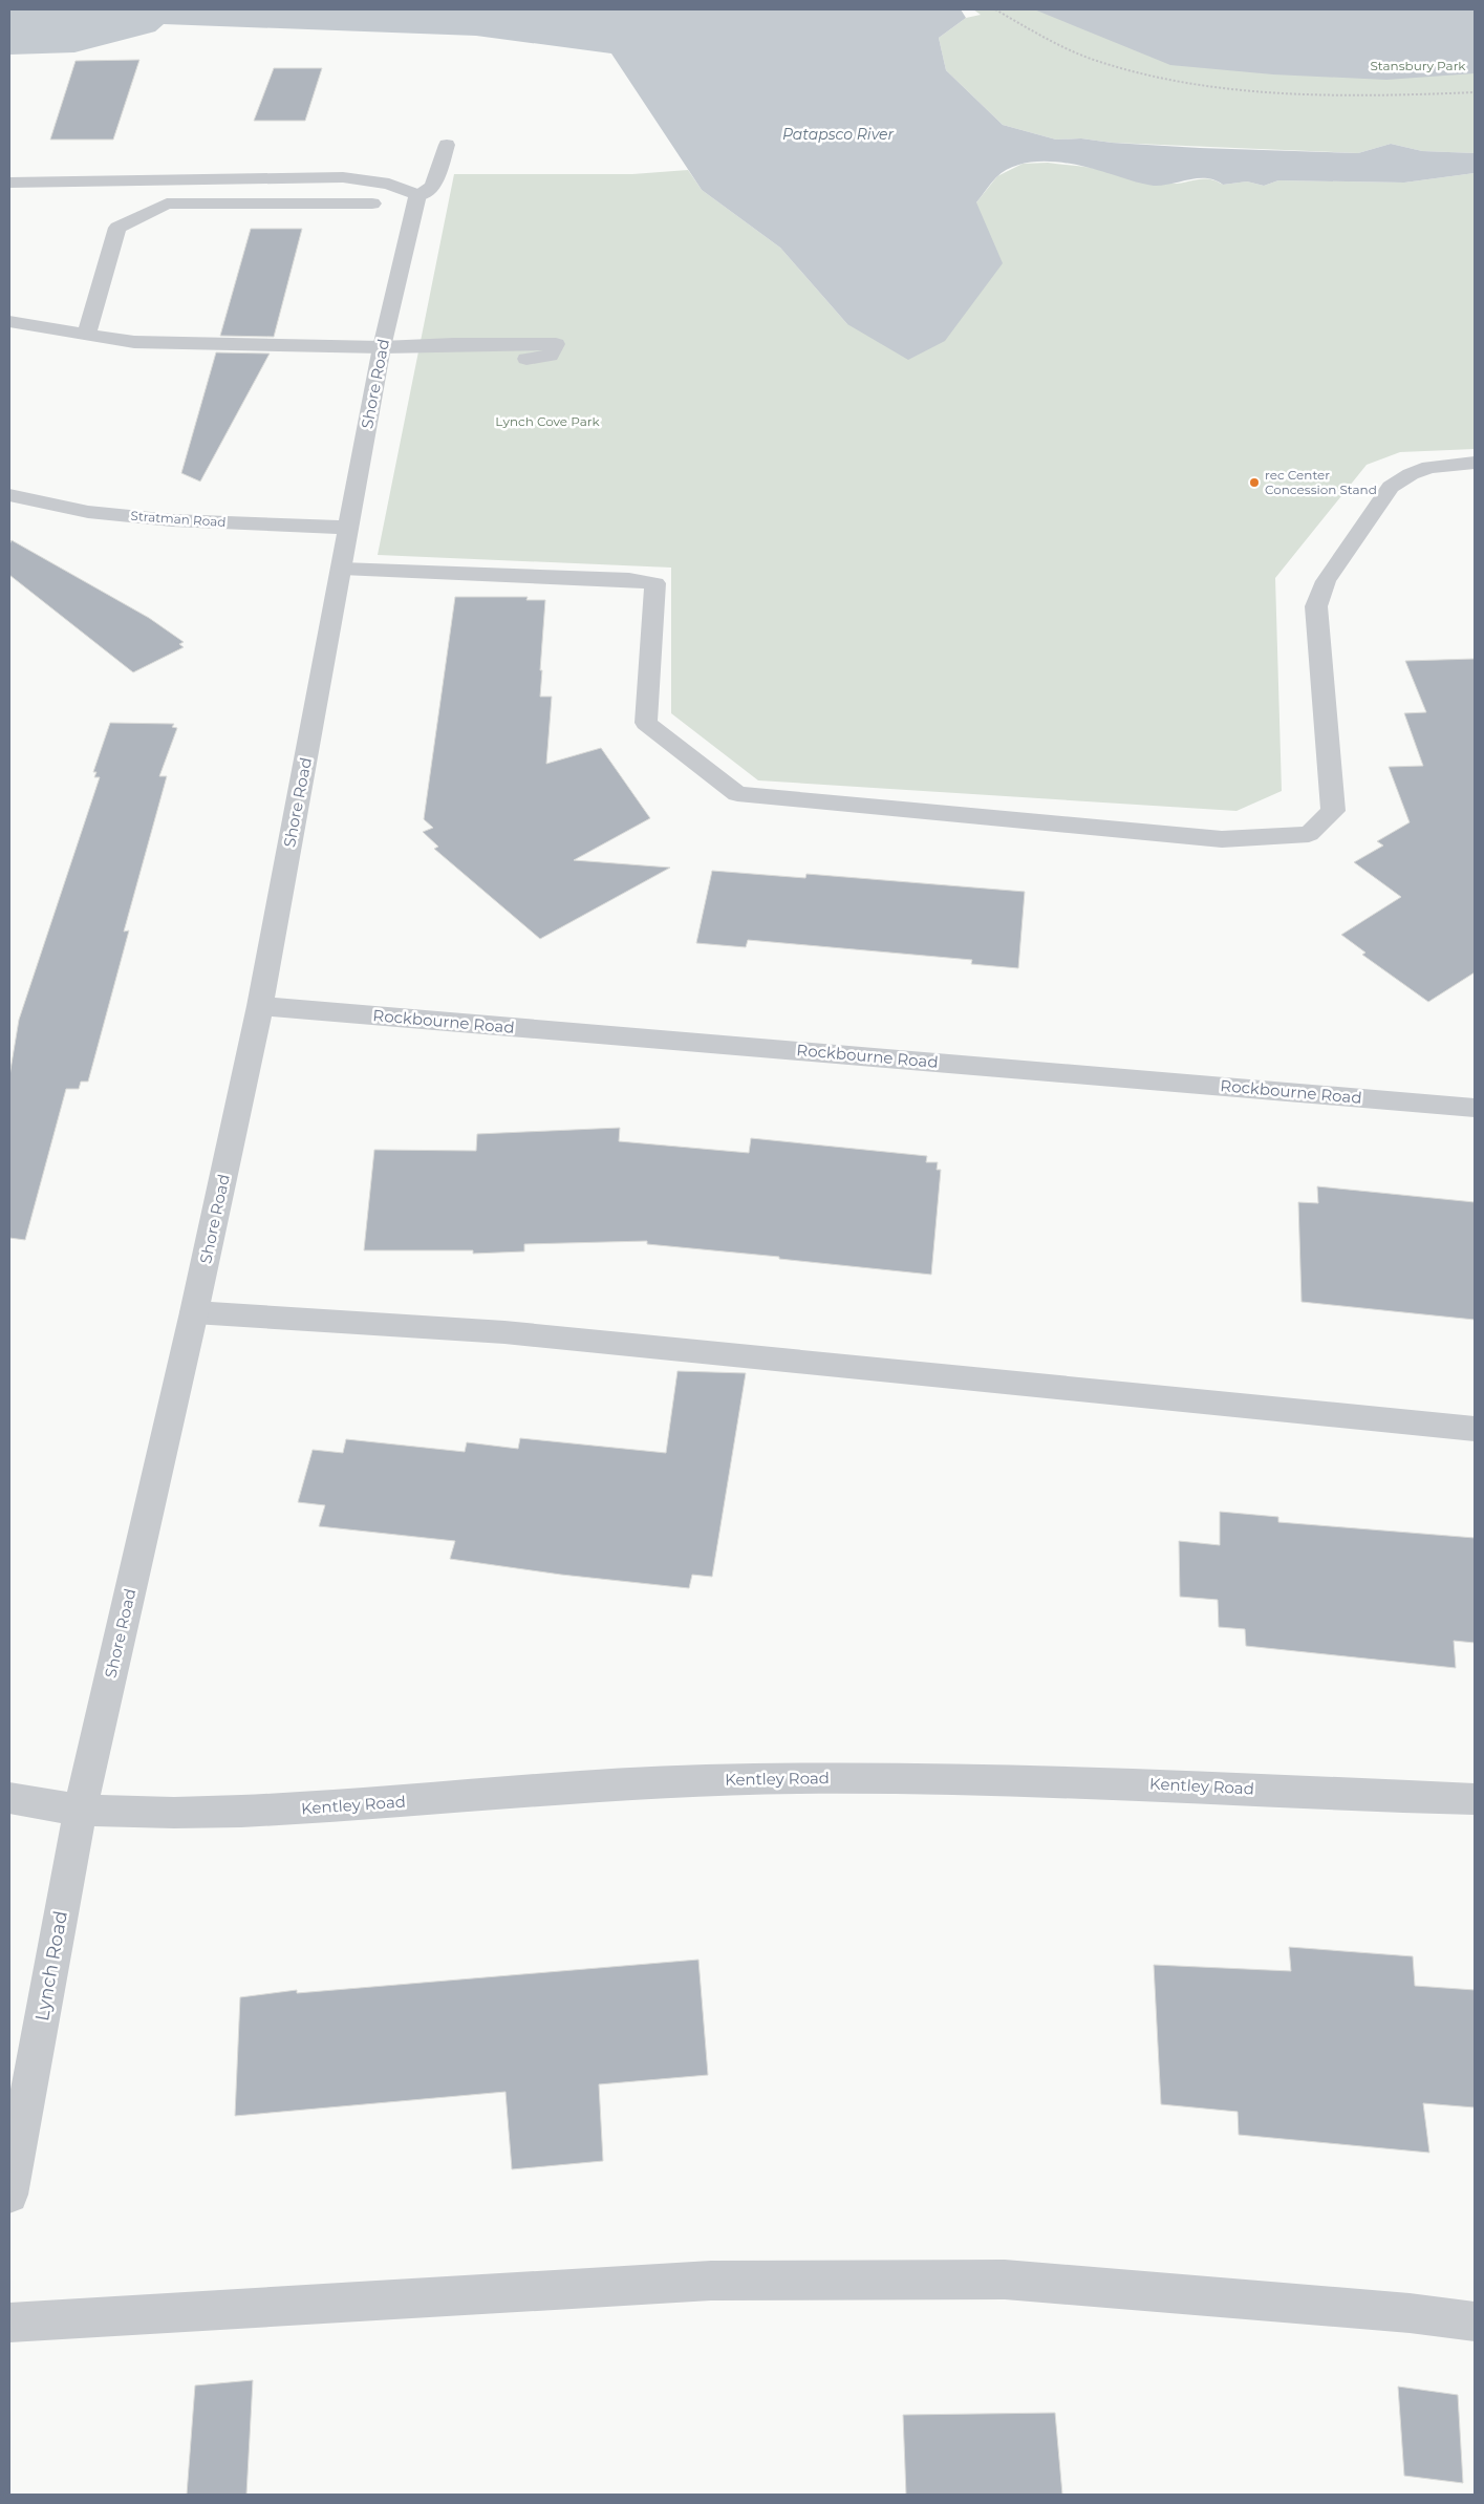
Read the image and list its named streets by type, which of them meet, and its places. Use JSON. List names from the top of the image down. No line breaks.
{"streets":{"street":["Shore Road","Stratman Road","Rockbourne Road","Kentley Road","Lynch Road"]},"crossings":[["Shore Road","Stratman Road"],["Shore Road","Rockbourne Road"],["Shore Road","Kentley Road"],["Shore Road","Lynch Road"],["Kentley Road","Lynch Road"]],"water":["Patapsco River"],"parks":["Stansbury Park","Lynch Cove Park"],"places":["rec Center Concession Stand"]}
